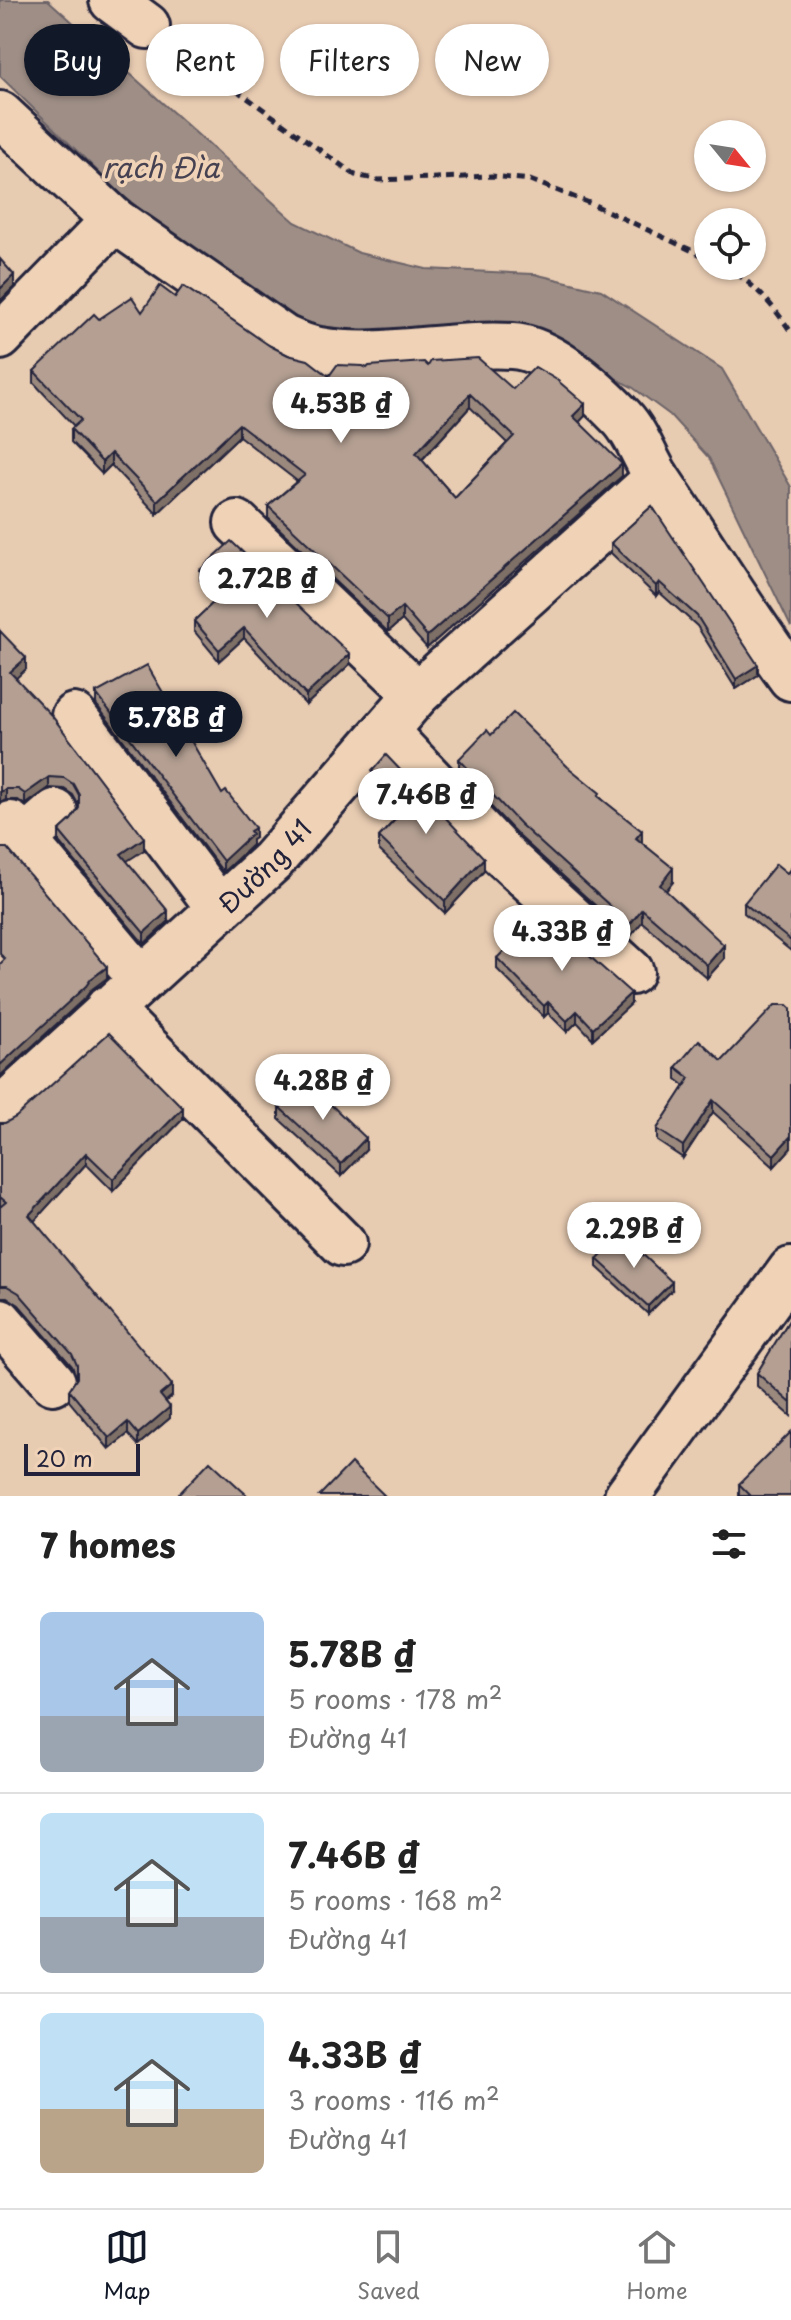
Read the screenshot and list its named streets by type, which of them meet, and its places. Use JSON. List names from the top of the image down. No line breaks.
{"streets":{"street":["Đường 41"]},"water":["rạch Đìa"],"scale_bar":"20 m","north":"bottom right","page":{"chip":["Buy","Rent","Filters","New"],"price":["4.53B ₫","2.72B ₫","5.78B ₫","7.46B ₫","4.33B ₫","4.28B ₫","2.29B ₫"],"scale":"20 m","heading":"7 homes","list":[{"name":"5.78B ₫","note":"5 rooms · 178 m² · Đường 41"},{"name":"7.46B ₫","note":"5 rooms · 168 m² · Đường 41"},{"name":"4.33B ₫","note":"3 rooms · 116 m² · Đường 41"}],"tabs":["Map","Saved","Home"]}}
